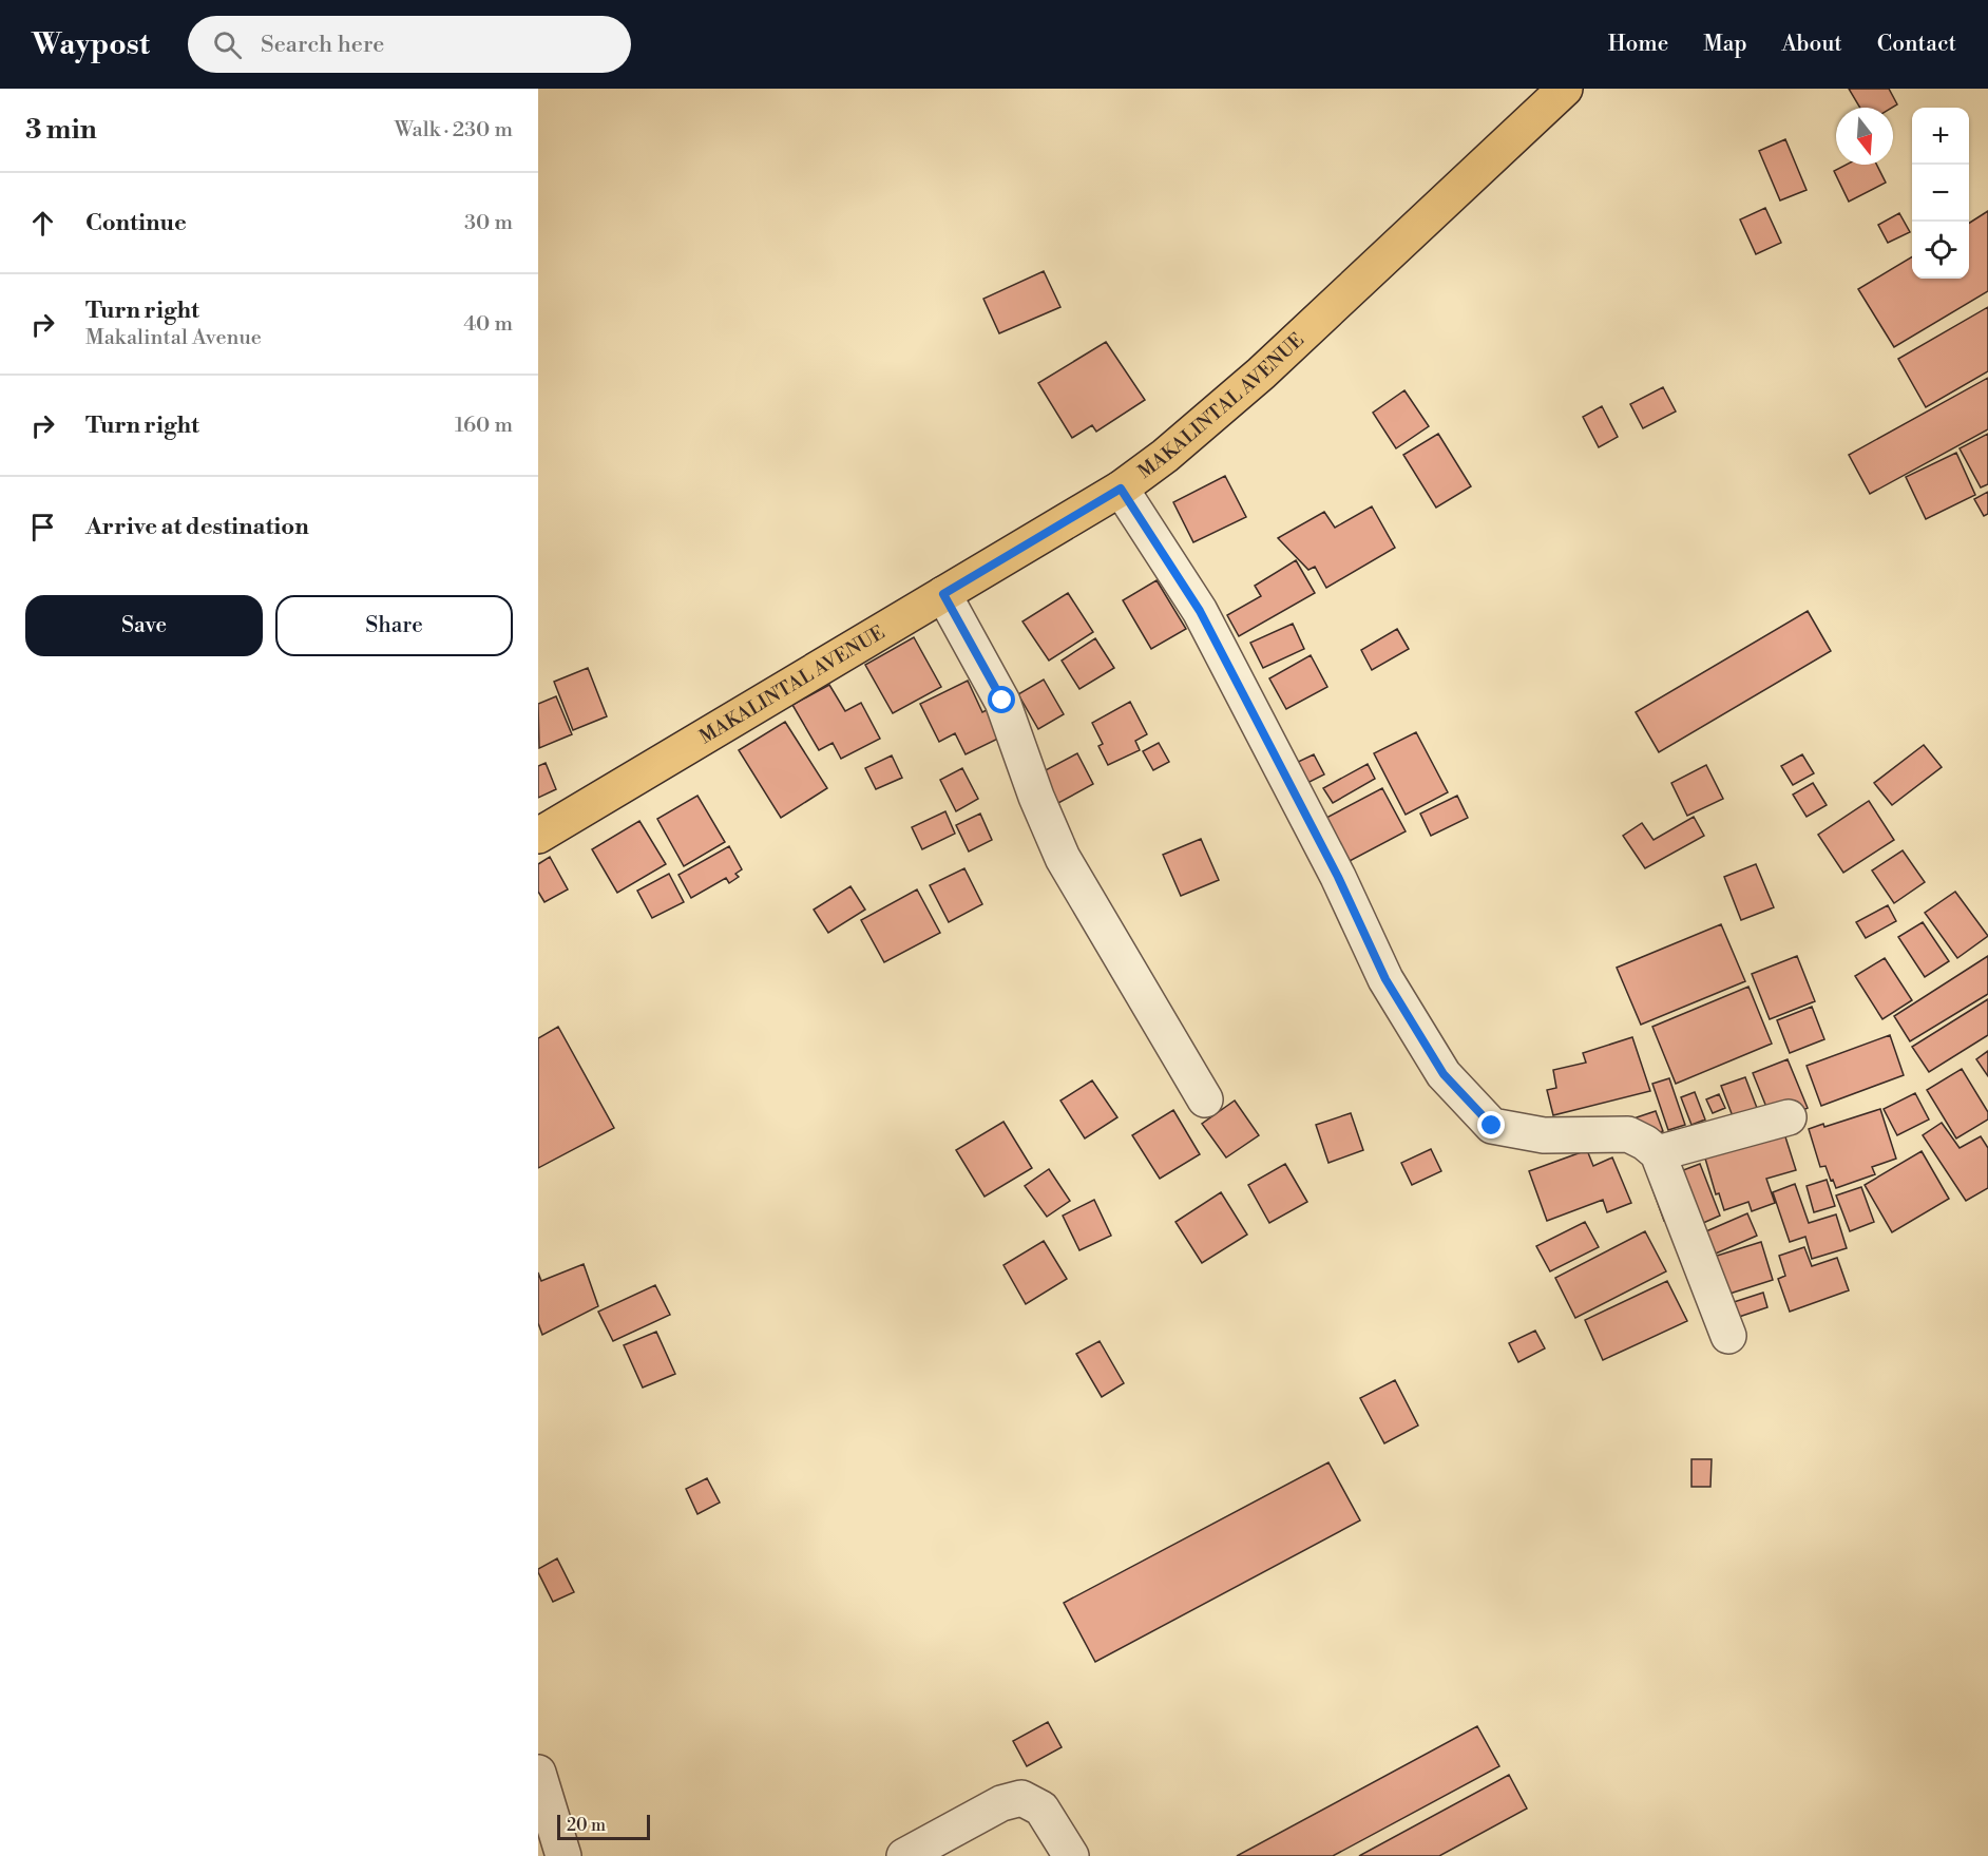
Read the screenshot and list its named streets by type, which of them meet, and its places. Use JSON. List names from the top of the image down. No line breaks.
{"streets":{"main road":["MAKALINTAL AVENUE"]},"scale_bar":"20 m","north":"bottom","page":{"header":"Waypost","search":"Search here","nav":["Home","Map","About","Contact"],"heading":["3 min","Walk · 230 m"],"map_buttons":["+","−"],"list":[["Continue","30 m"],["Turn right","Makalintal Avenue","40 m"],["Turn right","160 m"],"Arrive at destination"],"buttons":["Save","Share"],"scale":"20 m"}}
